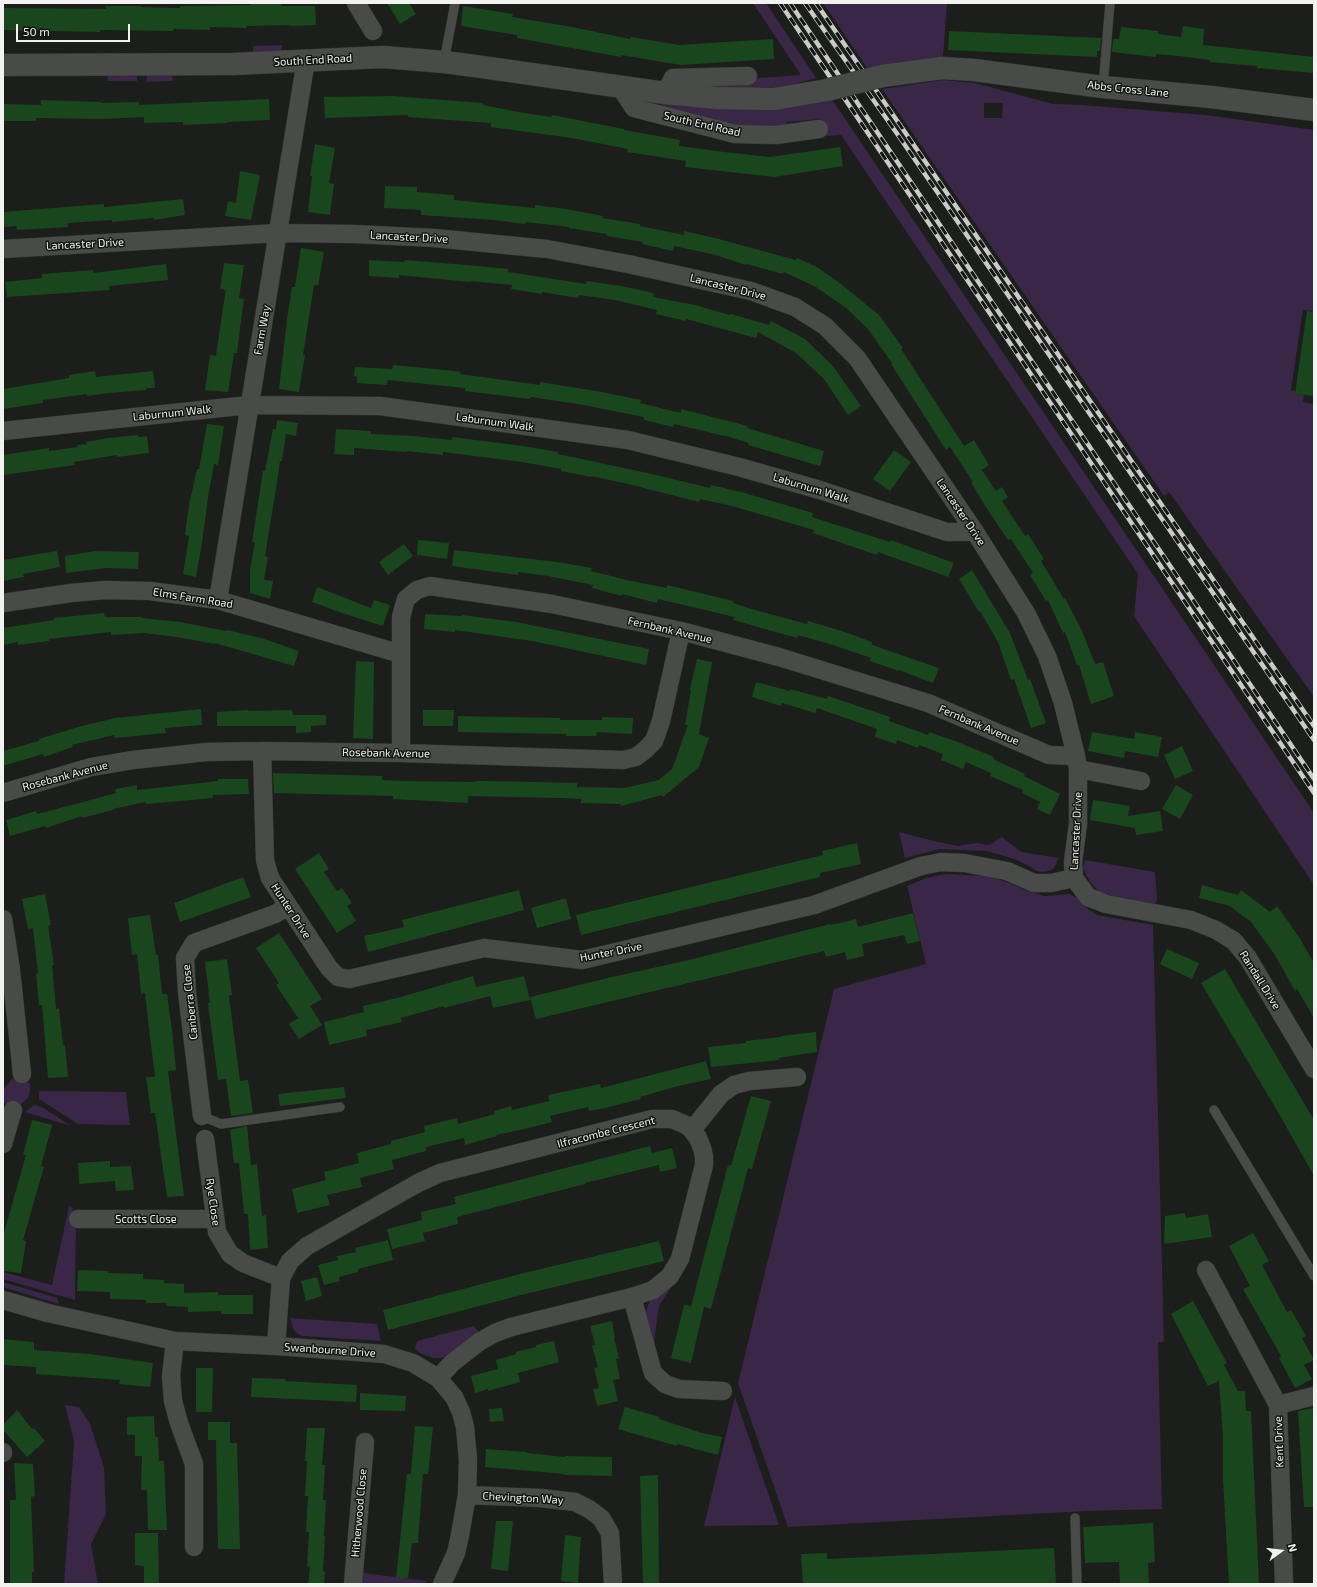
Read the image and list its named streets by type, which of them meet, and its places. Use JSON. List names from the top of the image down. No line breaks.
{"streets":{"street":["South End Road","Abbs Cross Lane","Lancaster Drive","Farm Way","Laburnum Walk","Elms Farm Road","Fernbank Avenue","Rosebank Avenue","Hunter Drive","Randall Drive","Canberra Close","Ilfracombe Crescent","Rye Close","Scotts Close","Swanbourne Drive","Kent Drive","Chevington Way","Hitherwood Close"]},"crossings":[["South End Road","Abbs Cross Lane"],["South End Road","Farm Way"],["Lancaster Drive","Farm Way"],["Lancaster Drive","Laburnum Walk"],["Lancaster Drive","Fernbank Avenue"],["Lancaster Drive","Hunter Drive"],["Lancaster Drive","Randall Drive"],["Farm Way","Laburnum Walk"],["Farm Way","Elms Farm Road"],["Elms Farm Road","Fernbank Avenue"],["Fernbank Avenue","Rosebank Avenue"],["Rosebank Avenue","Hunter Drive"],["Hunter Drive","Randall Drive"],["Hunter Drive","Canberra Close"],["Ilfracombe Crescent","Rye Close"],["Ilfracombe Crescent","Swanbourne Drive"],["Rye Close","Scotts Close"],["Swanbourne Drive","Chevington Way"]],"scale_bar":"50 m","north":"right"}
